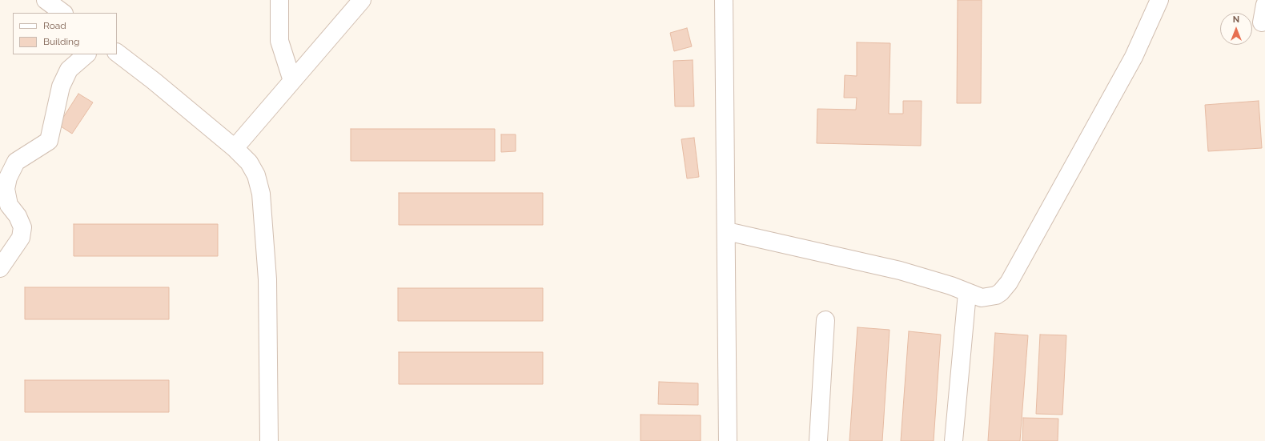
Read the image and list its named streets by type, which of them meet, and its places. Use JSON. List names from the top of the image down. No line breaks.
{"legend":["Road","Building"],"north":"top"}
